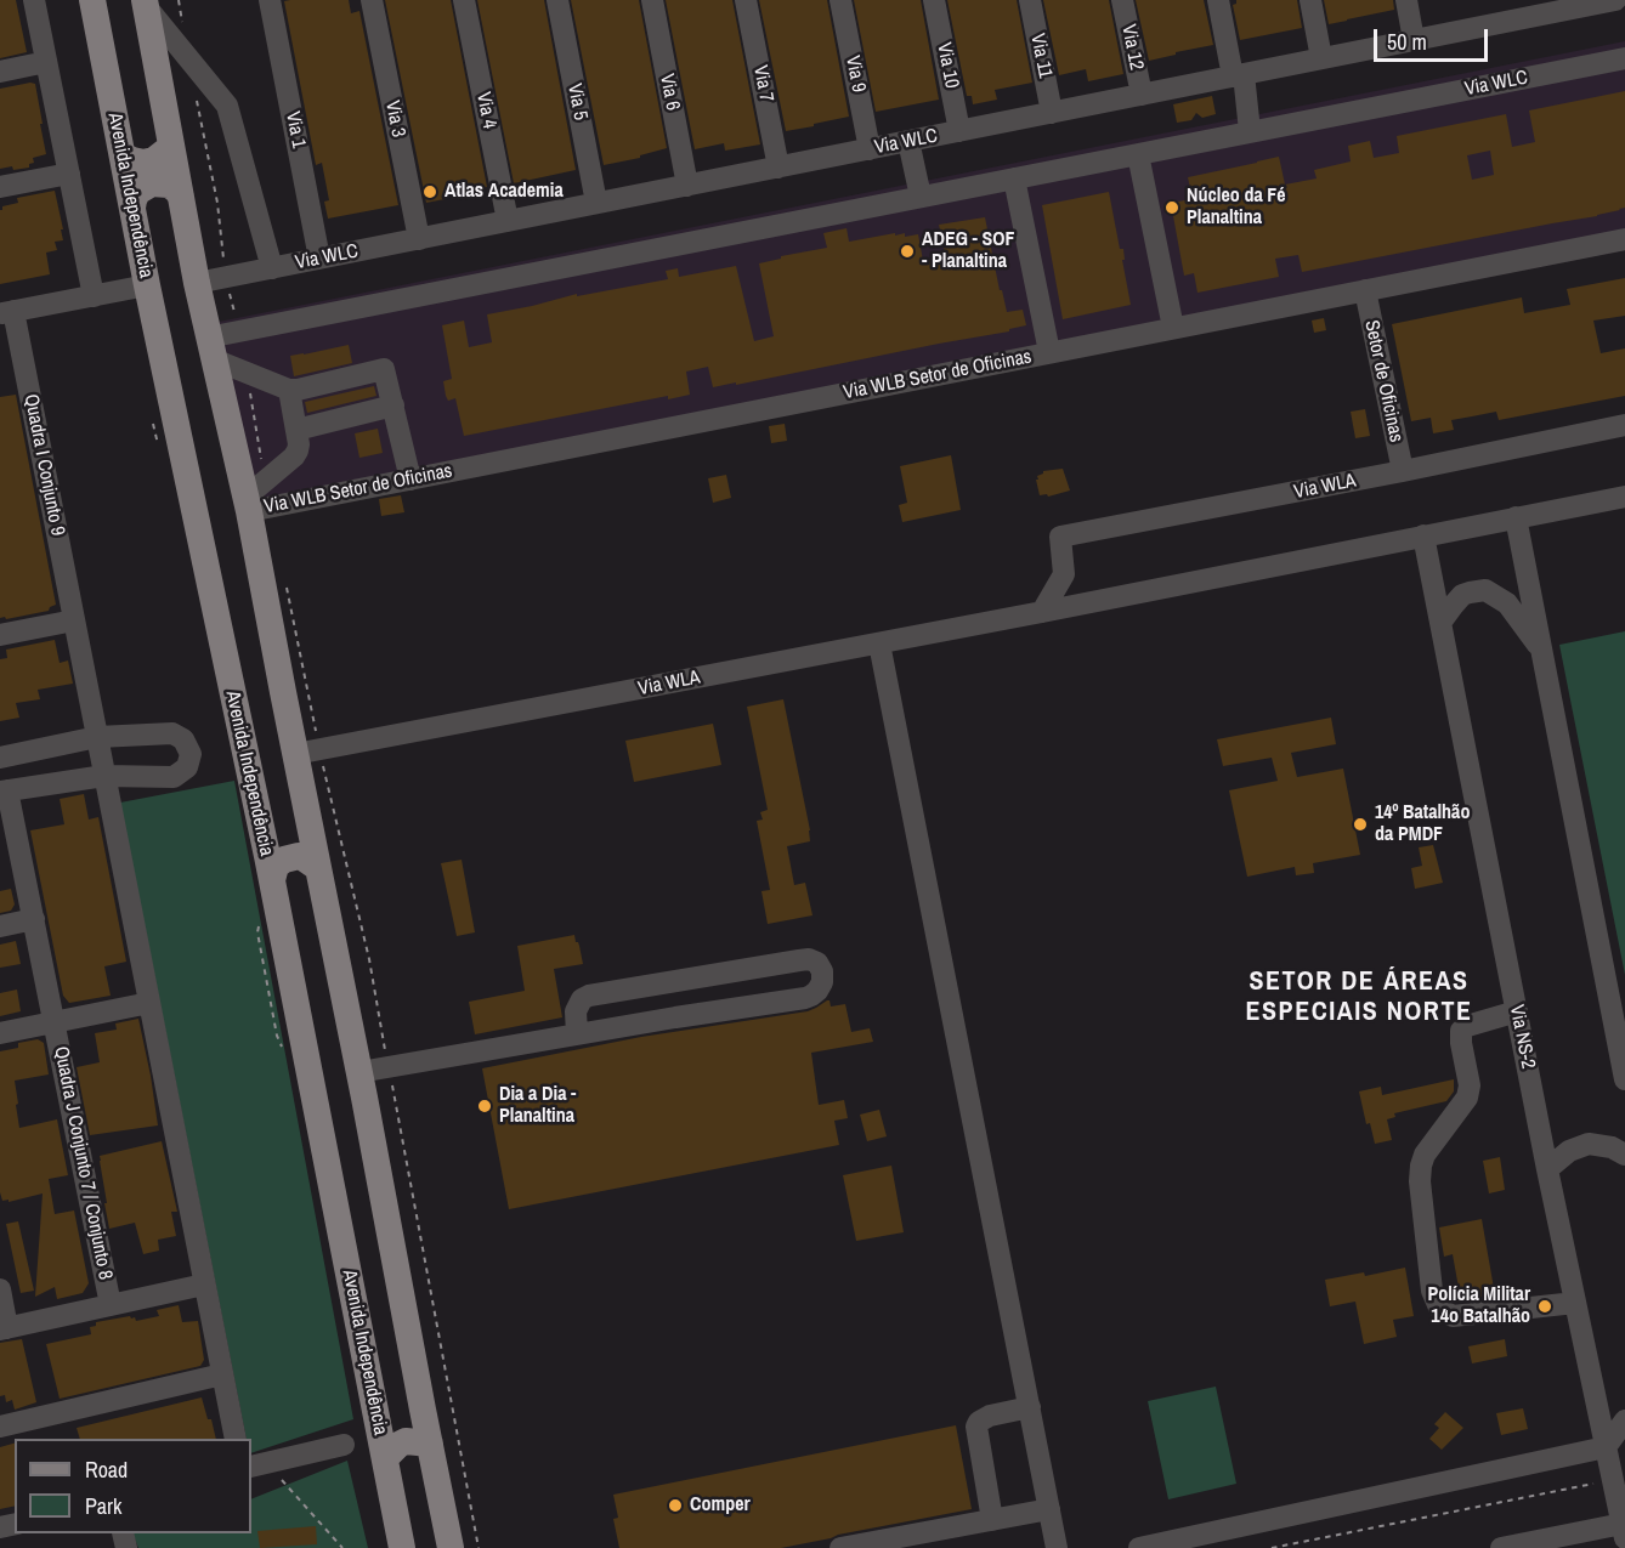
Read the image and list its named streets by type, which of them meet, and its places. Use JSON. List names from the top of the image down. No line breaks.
{"streets":{"main road":["Avenida Independência"],"street":["Via 12","Via 11","Via 10","Via 9","Via 7","Via WLC","Via 6","Via 5","Via 4","Via 3","Via 1","Via WLB Setor de Oficinas","Setor de Oficinas","Quadra I Conjunto 9","Via WLA","Via NS-2","Quadra J Conjunto 7 / Conjunto 8"]},"crossings":[["Via 12","Via WLC"],["Via 11","Via WLC"],["Via 10","Via WLC"],["Via 9","Via WLC"],["Via 7","Via WLC"],["Via WLC","Via 6"],["Via WLC","Via 5"],["Via WLC","Via 4"],["Via WLC","Via 3"],["Via WLC","Via 1"],["Via WLB Setor de Oficinas","Setor de Oficinas"],["Setor de Oficinas","Via WLA"],["Via WLA","Via NS-2"]],"districts":["SETOR DE ÁREAS ESPECIAIS NORTE"],"places":["Atlas Academia","Núcleo da Fé Planaltina","ADEG - SOF - Planaltina","14º Batalhão da PMDF","Dia a Dia - Planaltina","Polícia Militar 14o Batalhão","Comper"],"legend":["Road","Park"],"scale_bar":"50 m"}
